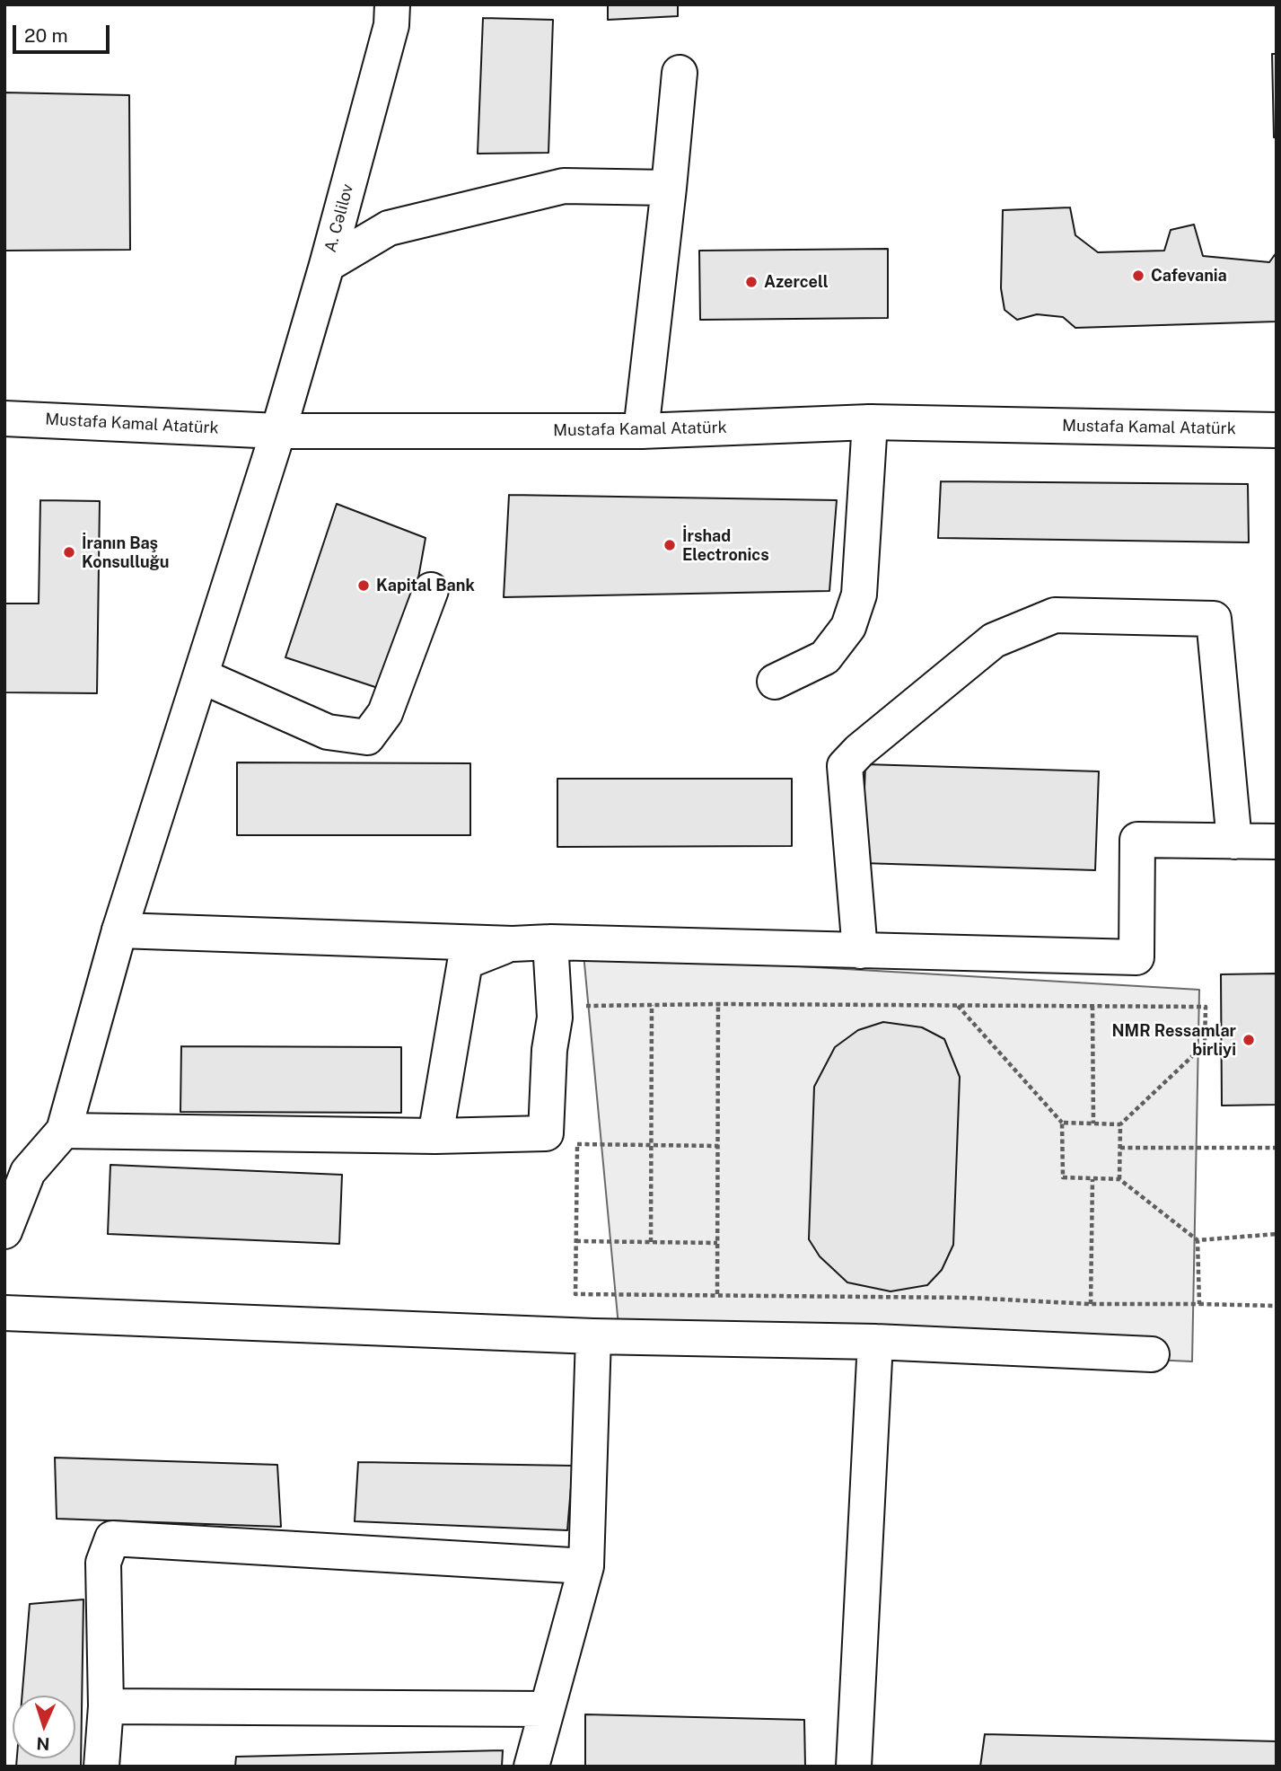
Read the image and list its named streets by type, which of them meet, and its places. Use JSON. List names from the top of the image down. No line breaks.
{"streets":{"street":["A. Cəlilov","Mustafa Kamal Atatürk"]},"crossings":[["A. Cəlilov","Mustafa Kamal Atatürk"]],"places":["Cafevania","Azercell","İrshad Electronics","İranın Baş Konsulluğu","Kapital Bank","NMR Ressamlar birliyi"],"scale_bar":"20 m","north":"bottom"}
